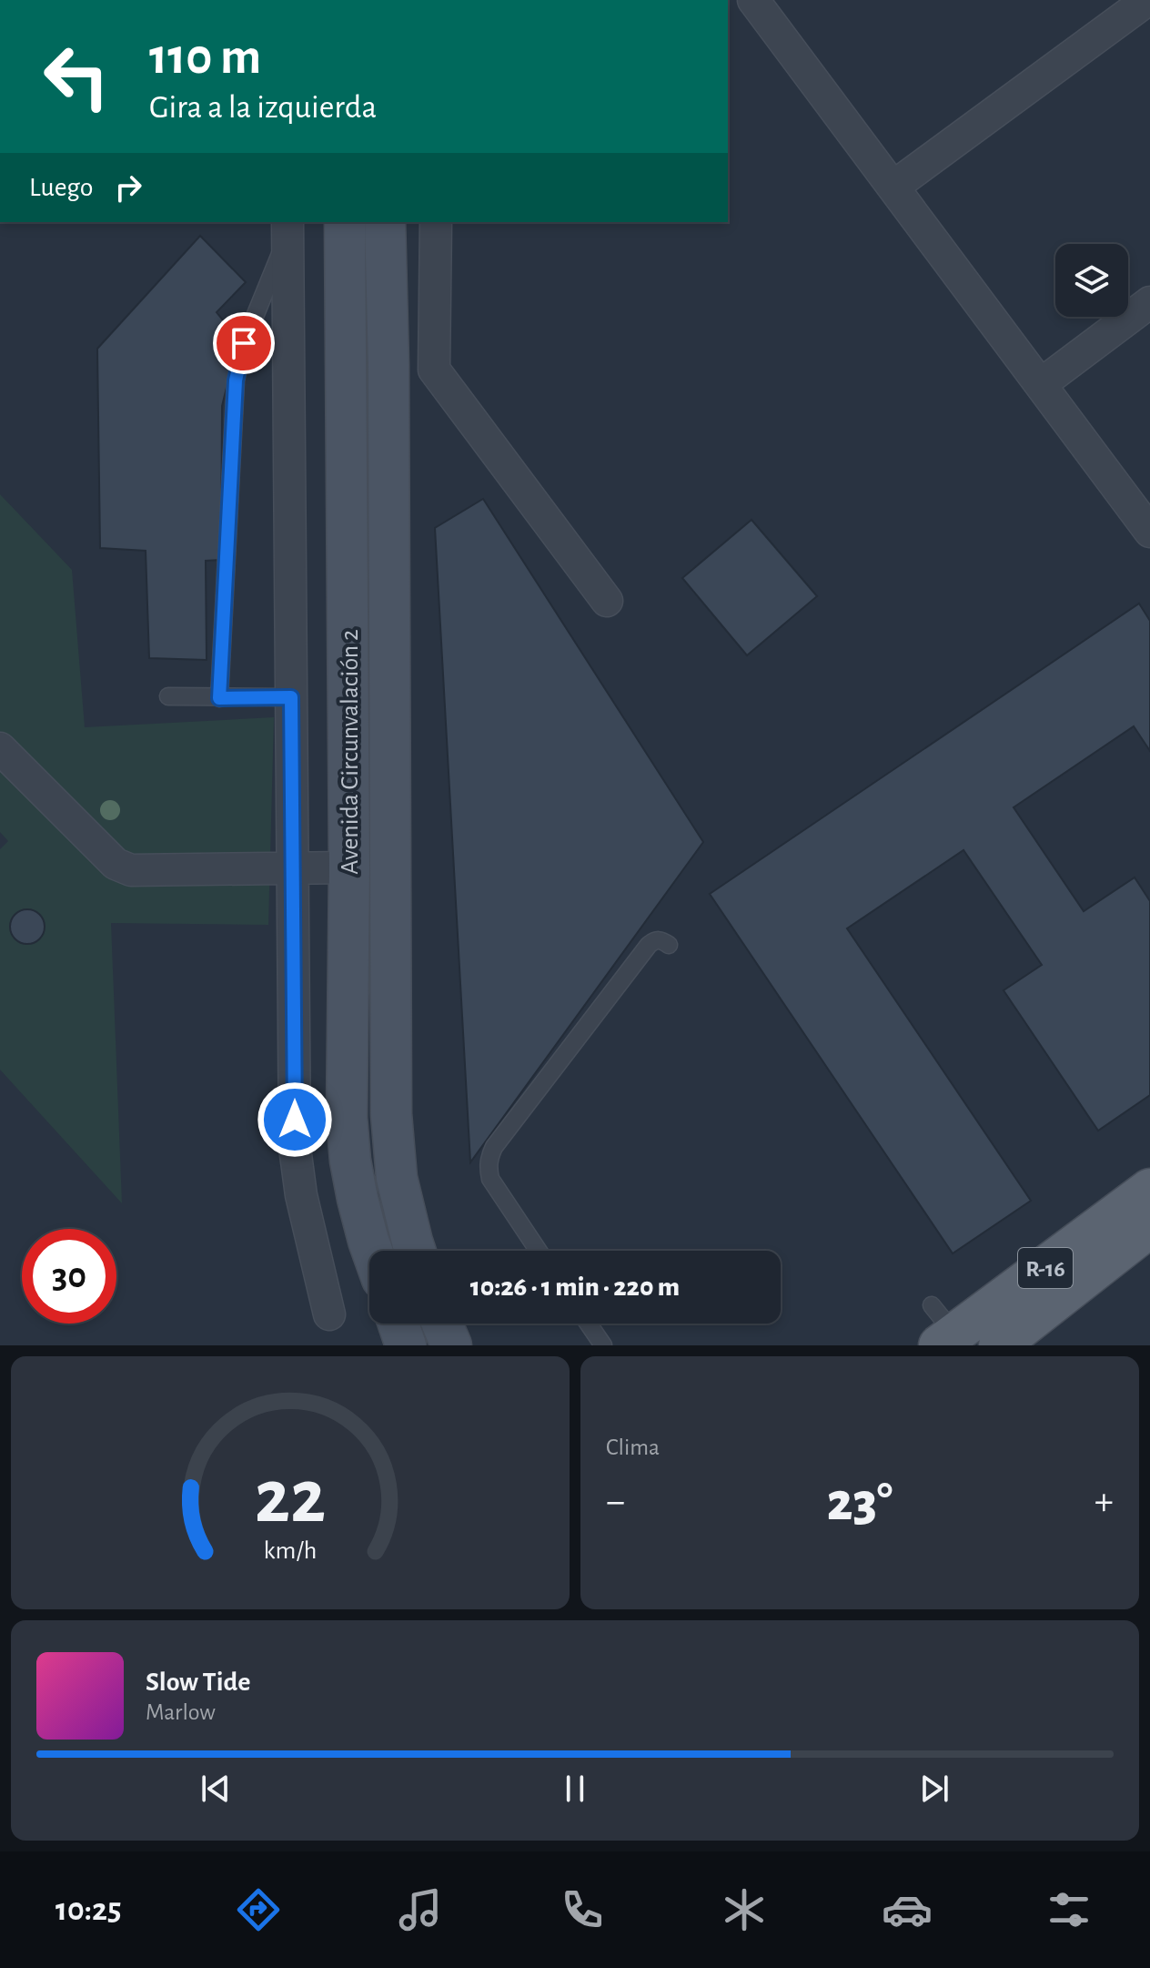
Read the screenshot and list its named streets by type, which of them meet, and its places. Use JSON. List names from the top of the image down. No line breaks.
{"streets":{"main road":["Avenida Circunvalación 2","R-16"]},"page":{"turn":["110 m","Gira a la izquierda"],"then":"Luego","limit":"30","trip":"10:26 · 1 min · 220 m","tile":"Clima","heat":["−","23°","+"],"song":["Slow Tide","Marlow"],"tabs":"10:25","gauge":["22","km/h"]}}
